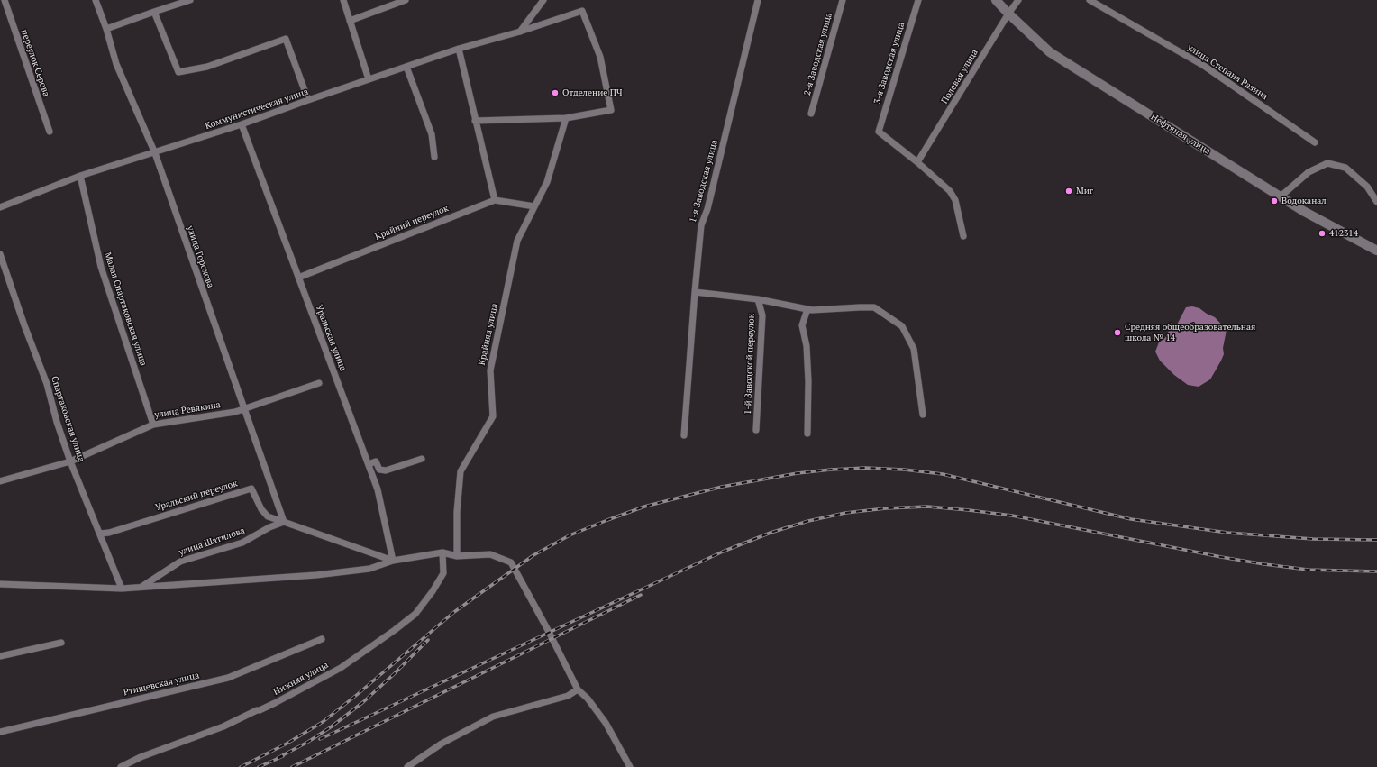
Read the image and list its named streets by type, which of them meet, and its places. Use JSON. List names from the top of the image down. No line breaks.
{"streets":{"main road":["Нефтяная улица"],"street":["2-я Заводская улица","переулок Серова","3-я Заводская улица","улица Степана Разина","Полевая улица","Коммунистическая улица","1-я Заводская улица","Крайний переулок","улица Горохова","Малая Спартаковская улица","Крайняя улица","Уральская улица","1-й Заводской переулок","улица Ревякина","Спартаковская улица","Уральский переулок","улица Шатилова","Нижняя улица","Ртищевская улица"]},"crossings":[["3-я Заводская улица","Полевая улица"],["Полевая улица","Нефтяная улица"],["Коммунистическая улица","улица Горохова"],["Коммунистическая улица","Малая Спартаковская улица"],["Коммунистическая улица","Крайняя улица"],["Коммунистическая улица","Уральская улица"],["Крайний переулок","Уральская улица"],["улица Горохова","улица Ревякина"],["улица Горохова","Уральский переулок"],["улица Горохова","улица Шатилова"],["Малая Спартаковская улица","улица Ревякина"],["улица Ревякина","Спартаковская улица"],["Спартаковская улица","Уральский переулок"],["Уральский переулок","улица Шатилова"]],"places":["Отделение ПЧ","Миг","Водоканал","412314","Средняя общеобразовательная школа № 14"]}
